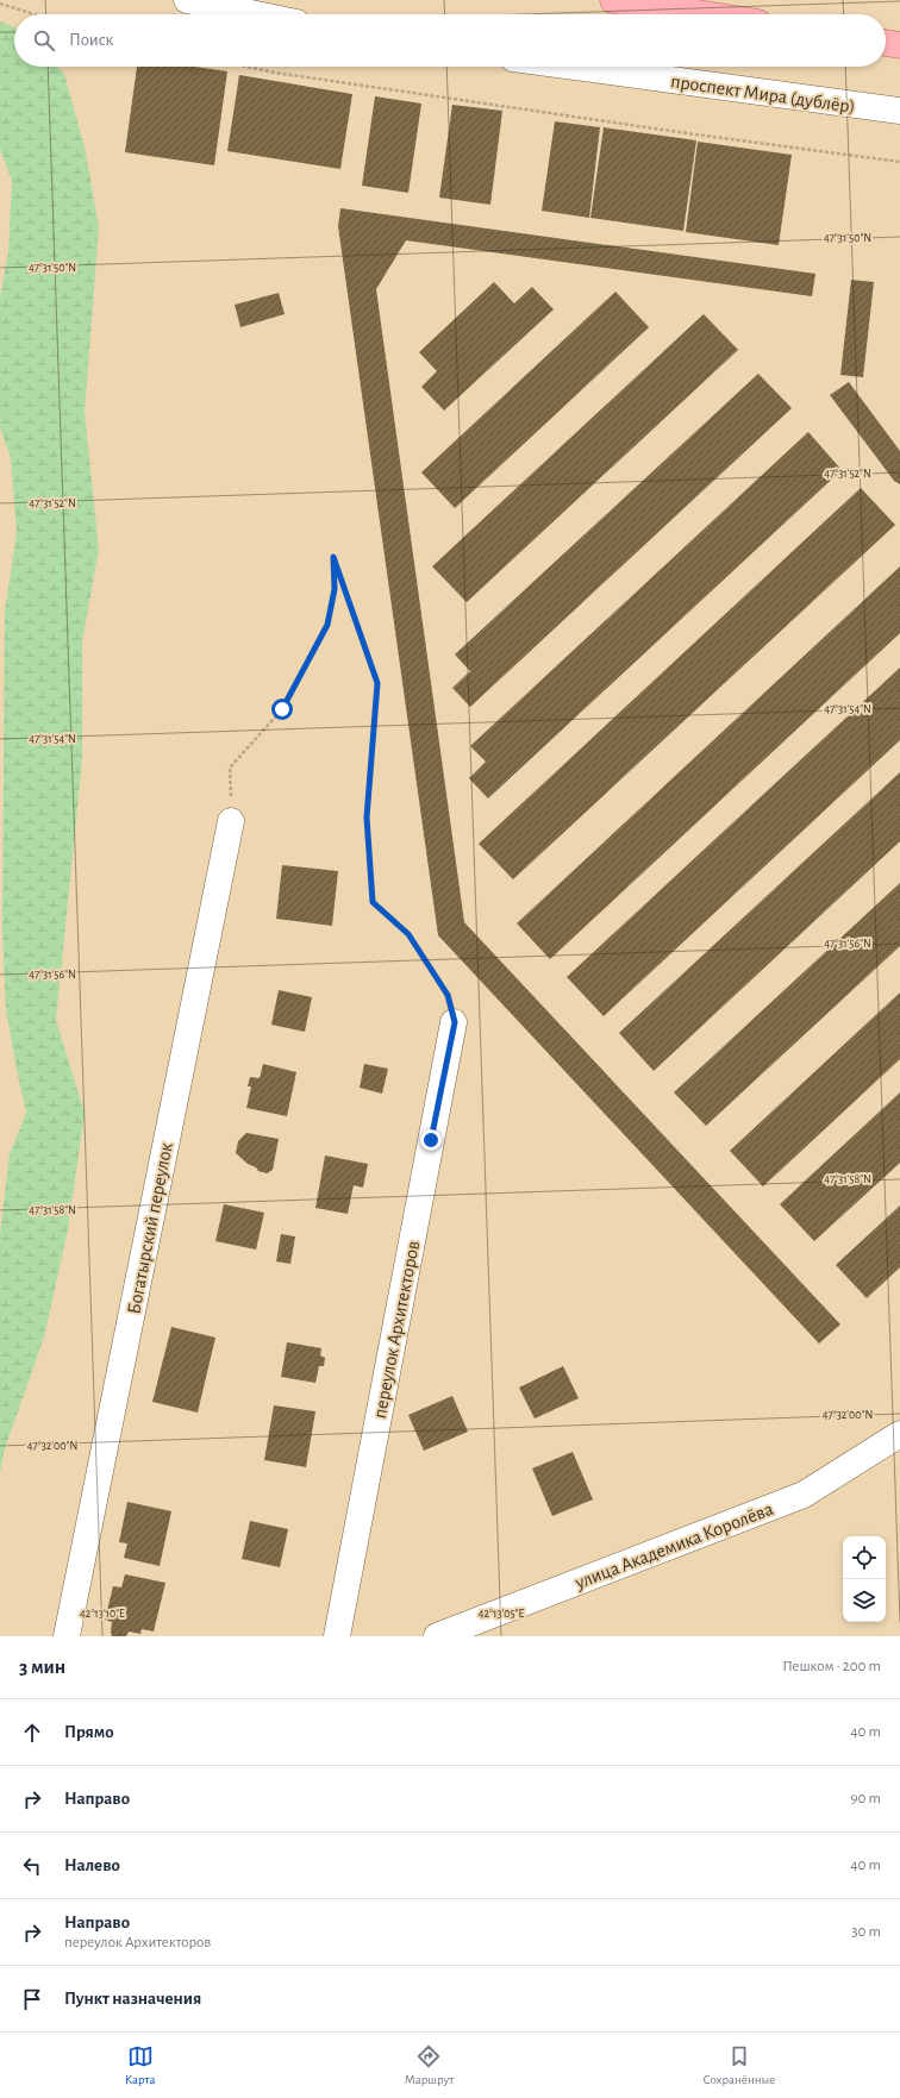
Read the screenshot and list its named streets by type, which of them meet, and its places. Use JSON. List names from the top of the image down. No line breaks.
{"streets":{"street":["проспект Мира (дублёр)","Богатырский переулок","переулок Архитекторов","улица Академика Королёва"]},"page":{"search":"Поиск","heading":["3 мин","Пешком · 200 m"],"list":[["Прямо","40 m"],["Направо","90 m"],["Налево","40 m"],["Направо","переулок Архитекторов","30 m"],"Пункт назначения"],"nav":["Карта","Маршрут","Сохранённые"]},"coordinates":["47°31'50\"N","47°31'52\"N","47°31'54\"N","47°31'56\"N","47°31'58\"N","47°32'00\"N","42°13'10\"E","42°13'05\"E"]}
